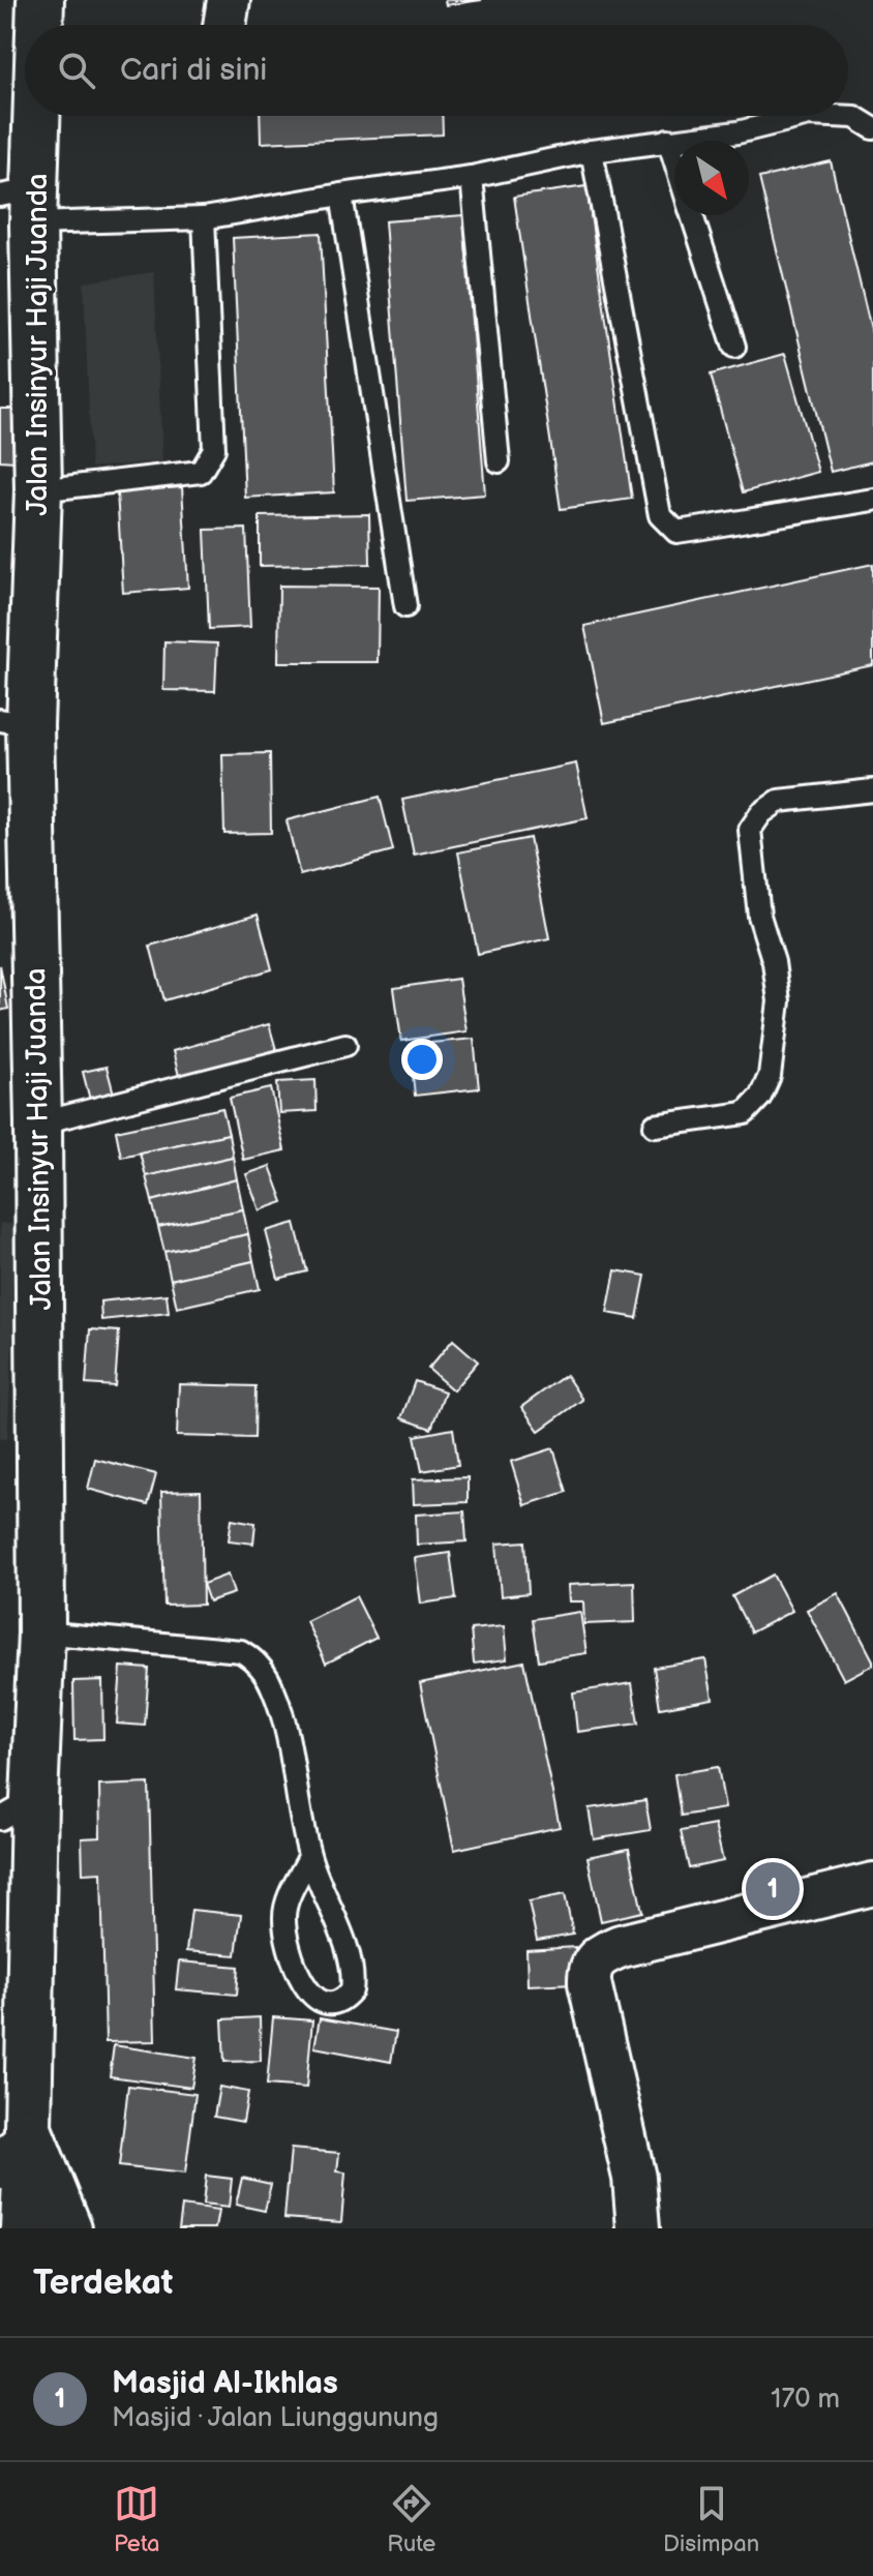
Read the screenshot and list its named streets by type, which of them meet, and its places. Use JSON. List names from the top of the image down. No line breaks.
{"streets":{"main road":["Jalan Insinyur Haji Juanda"]},"north":"bottom right","page":{"search":"Cari di sini","pins":"1","heading":"Terdekat","list":[{"mark":"1","name":"Masjid Al-Ikhlas","note":"Masjid · Jalan Liunggunung","value":"170 m"}],"nav":["Peta","Rute","Disimpan"]}}
